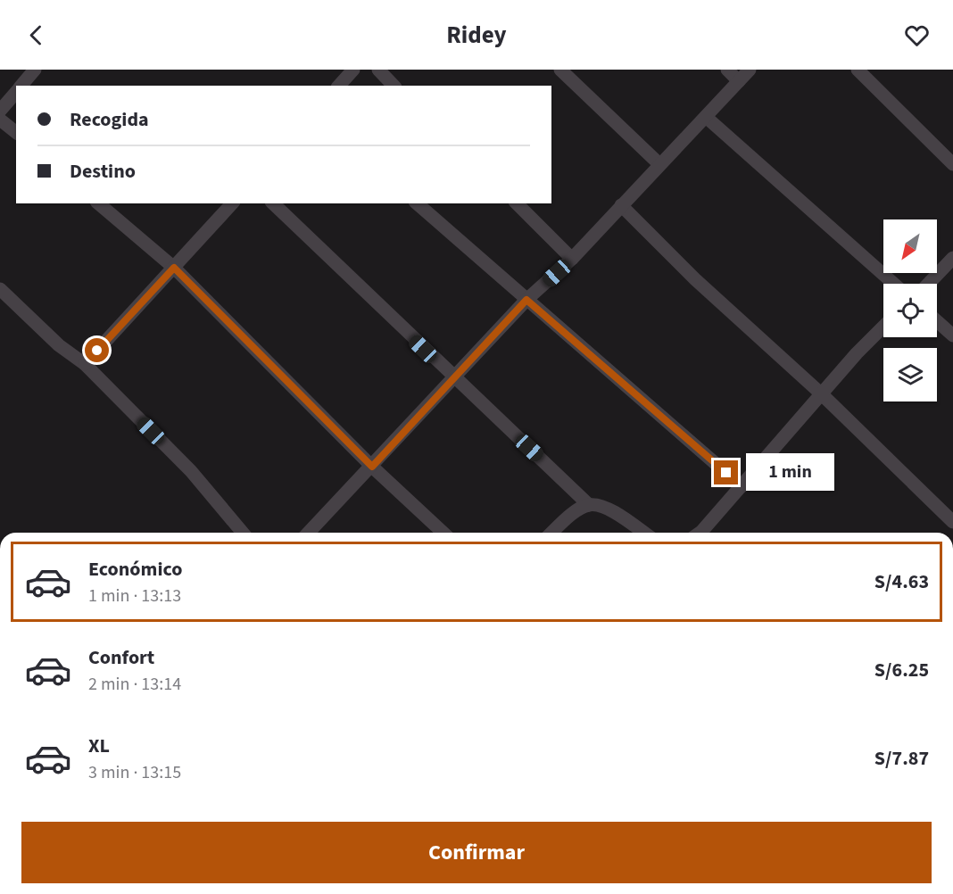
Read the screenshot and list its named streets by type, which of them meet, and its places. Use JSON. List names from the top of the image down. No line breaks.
{"north":"bottom left","page":{"header":"Ridey","banner":["Recogida","Destino"],"bubble":"1 min","list":[{"name":"Económico","note":"1 min · 13:13","value":"S/4.63"},{"name":"Confort","note":"2 min · 13:14","value":"S/6.25"},{"name":"XL","note":"3 min · 13:15","value":"S/7.87"}],"buttons":"Confirmar"}}
